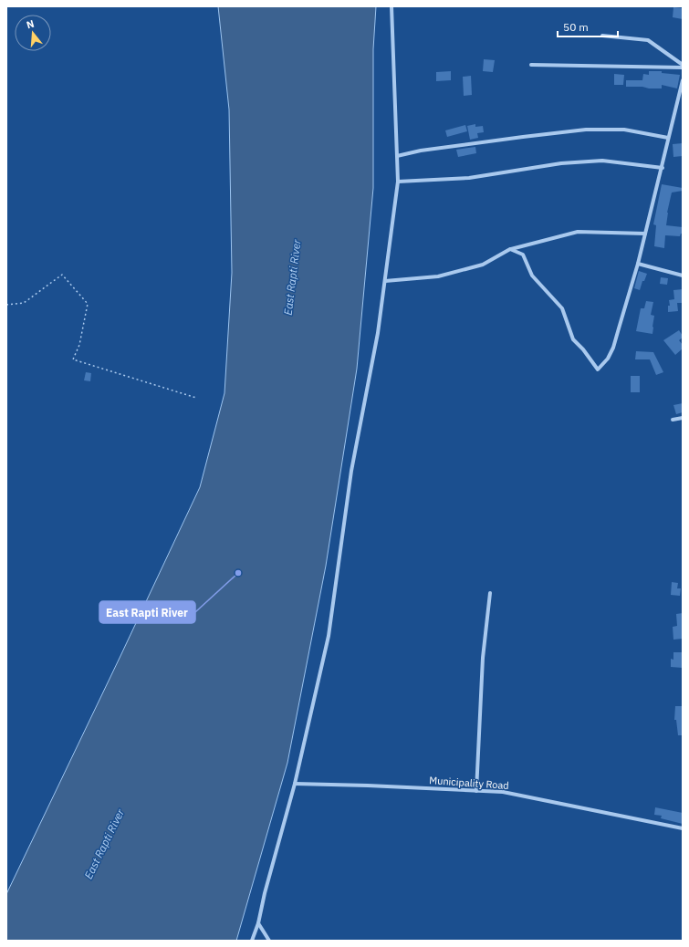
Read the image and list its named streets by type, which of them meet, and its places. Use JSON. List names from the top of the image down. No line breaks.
{"streets":{"street":["Municipality Road"]},"water":["East Rapti River"],"places":["East Rapti River"],"scale_bar":"50 m","north":"top"}
